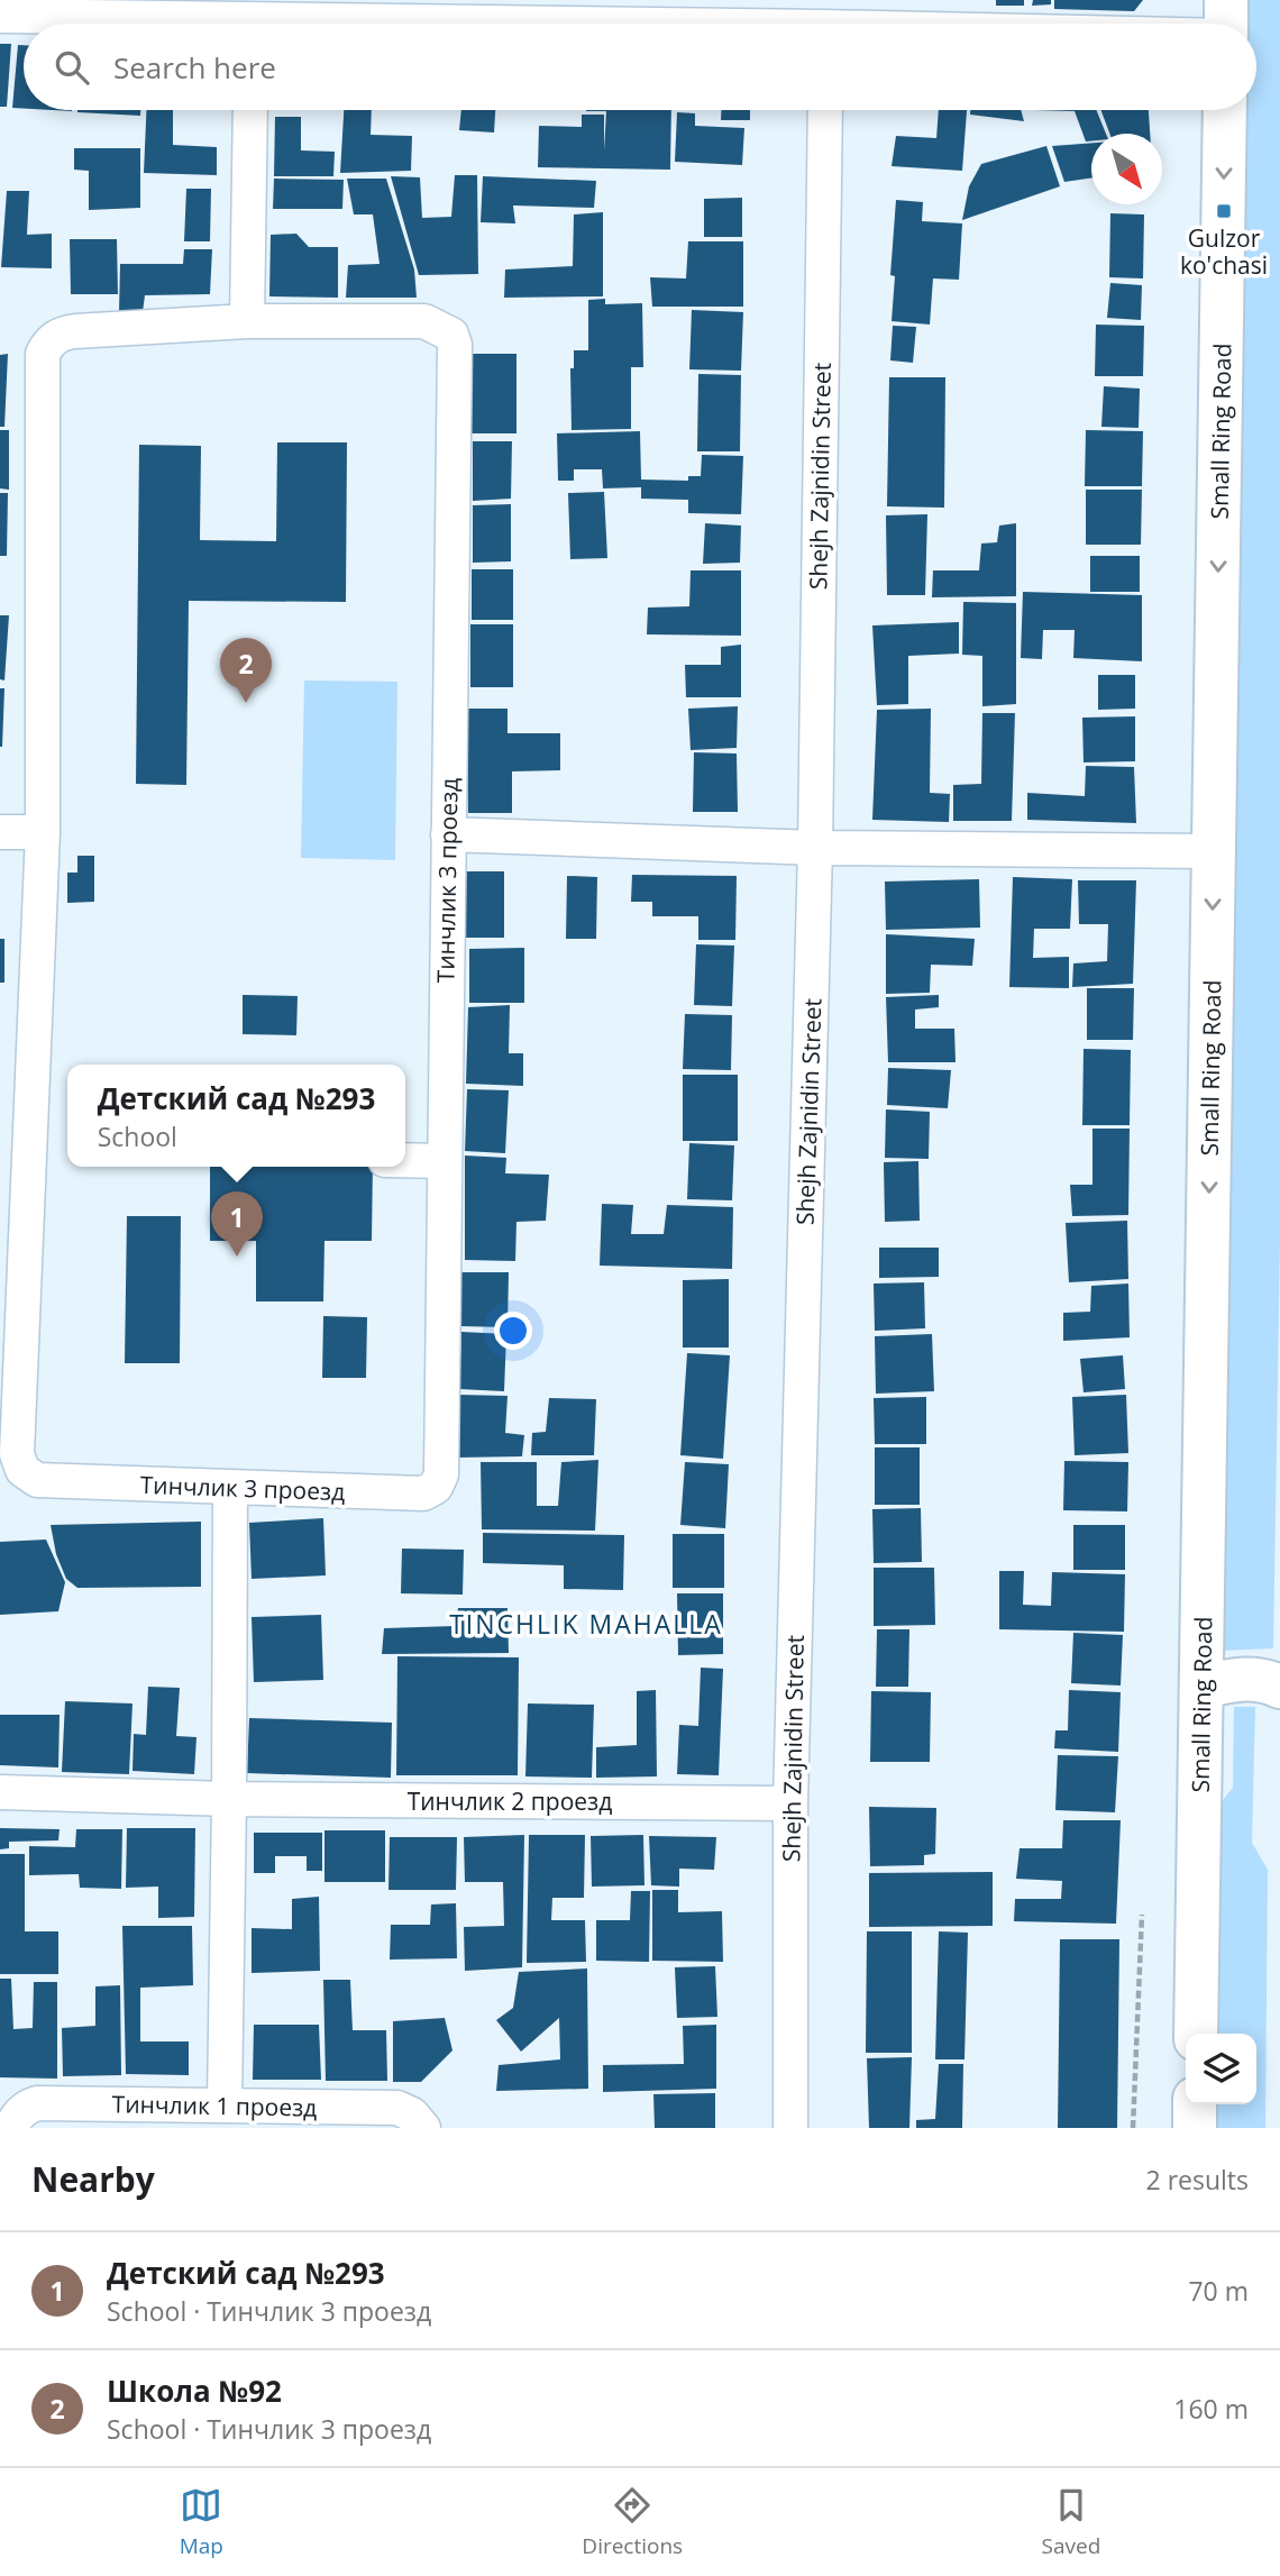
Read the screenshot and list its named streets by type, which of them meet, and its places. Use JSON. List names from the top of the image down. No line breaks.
{"streets":{"highway":["Small Ring Road"],"street":["Shejh Zajnidin Street","Тинчлик 3 проезд","Тинчлик 2 проезд","Тинчлик 1 проезд"]},"crossings":[["Shejh Zajnidin Street","Тинчлик 2 проезд"]],"one_way":["Small Ring Road"],"districts":["TINCHLIK MAHALLA"],"places":{"transit":["Gulzor ko'chasi"]},"north":"bottom right","page":{"search":"Search here","pins":["2","1"],"popup":["Детский сад №293","School"],"heading":["Nearby","2 results"],"list":[{"mark":"1","name":"Детский сад №293","note":"School · Тинчлик 3 проезд","value":"70 m"},{"mark":"2","name":"Школа №92","note":"School · Тинчлик 3 проезд","value":"160 m"}],"nav":["Map","Directions","Saved"]}}
